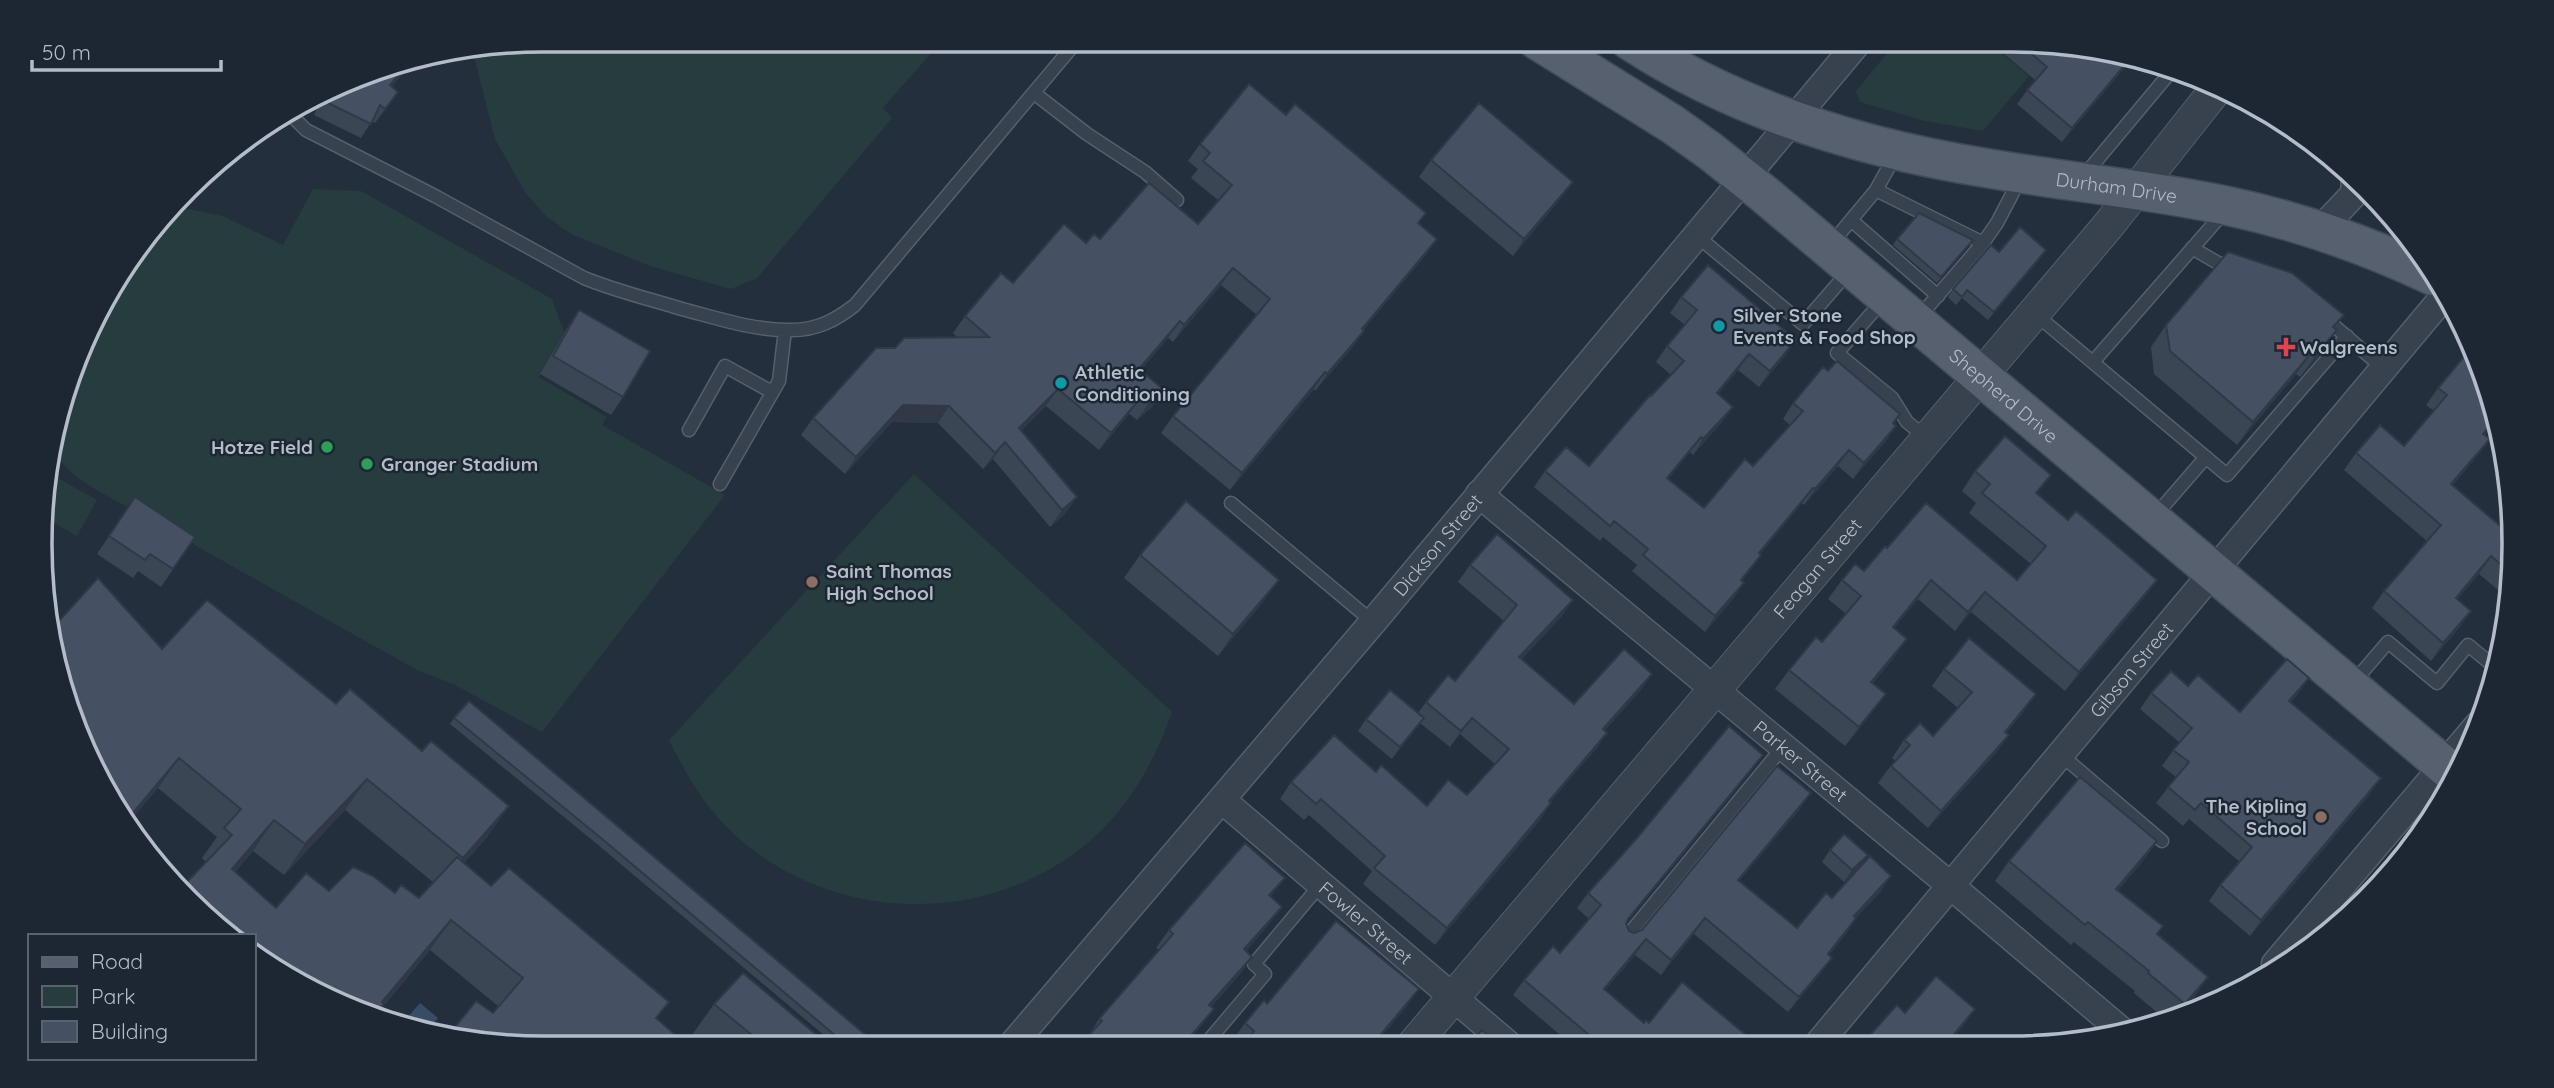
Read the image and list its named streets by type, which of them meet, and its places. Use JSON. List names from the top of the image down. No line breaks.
{"streets":{"main road":["Durham Drive","Shepherd Drive"],"street":["Dickson Street","Feagan Street","Gibson Street","Parker Street","Fowler Street"]},"crossings":[["Durham Drive","Dickson Street"],["Durham Drive","Feagan Street"],["Shepherd Drive","Dickson Street"],["Shepherd Drive","Feagan Street"],["Shepherd Drive","Gibson Street"],["Dickson Street","Parker Street"],["Dickson Street","Fowler Street"],["Feagan Street","Parker Street"],["Feagan Street","Fowler Street"],["Gibson Street","Parker Street"]],"places":{"other":["Silver Stone Events & Food Shop","Athletic Conditioning","Hotze Field","Granger Stadium","Saint Thomas High School","The Kipling School"],"health":["Walgreens"]},"legend":["Road","Park","Building"],"scale_bar":"50 m"}
